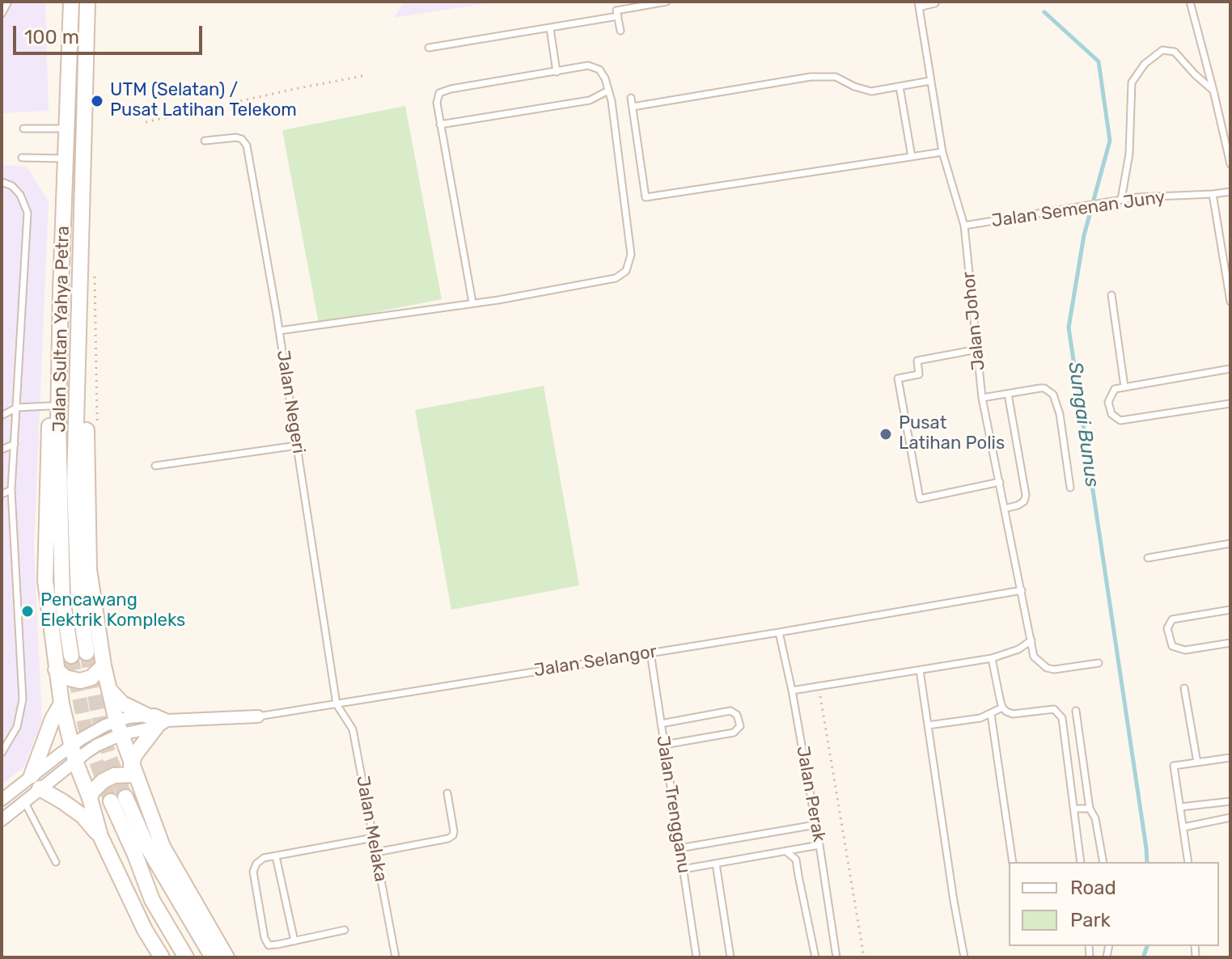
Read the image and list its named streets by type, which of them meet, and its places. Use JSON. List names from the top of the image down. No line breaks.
{"streets":{"main road":["Jalan Sultan Yahya Petra"],"street":["Jalan Selangor"],"lane":["Jalan Semenan Juny","Jalan Johor","Jalan Negeri","Jalan Perak","Jalan Trengganu","Jalan Melaka"]},"crossings":[["Jalan Semenan Juny","Jalan Johor"],["Jalan Johor","Jalan Selangor"],["Jalan Negeri","Jalan Selangor"],["Jalan Negeri","Jalan Melaka"],["Jalan Selangor","Jalan Perak"],["Jalan Selangor","Jalan Trengganu"],["Jalan Selangor","Jalan Melaka"]],"water":["Sungai Bunus"],"places":["UTM (Selatan) / Pusat Latihan Telekom","Pusat Latihan Polis","Pencawang Elektrik Kompleks"],"legend":["Road","Park"],"scale_bar":"100 m"}
